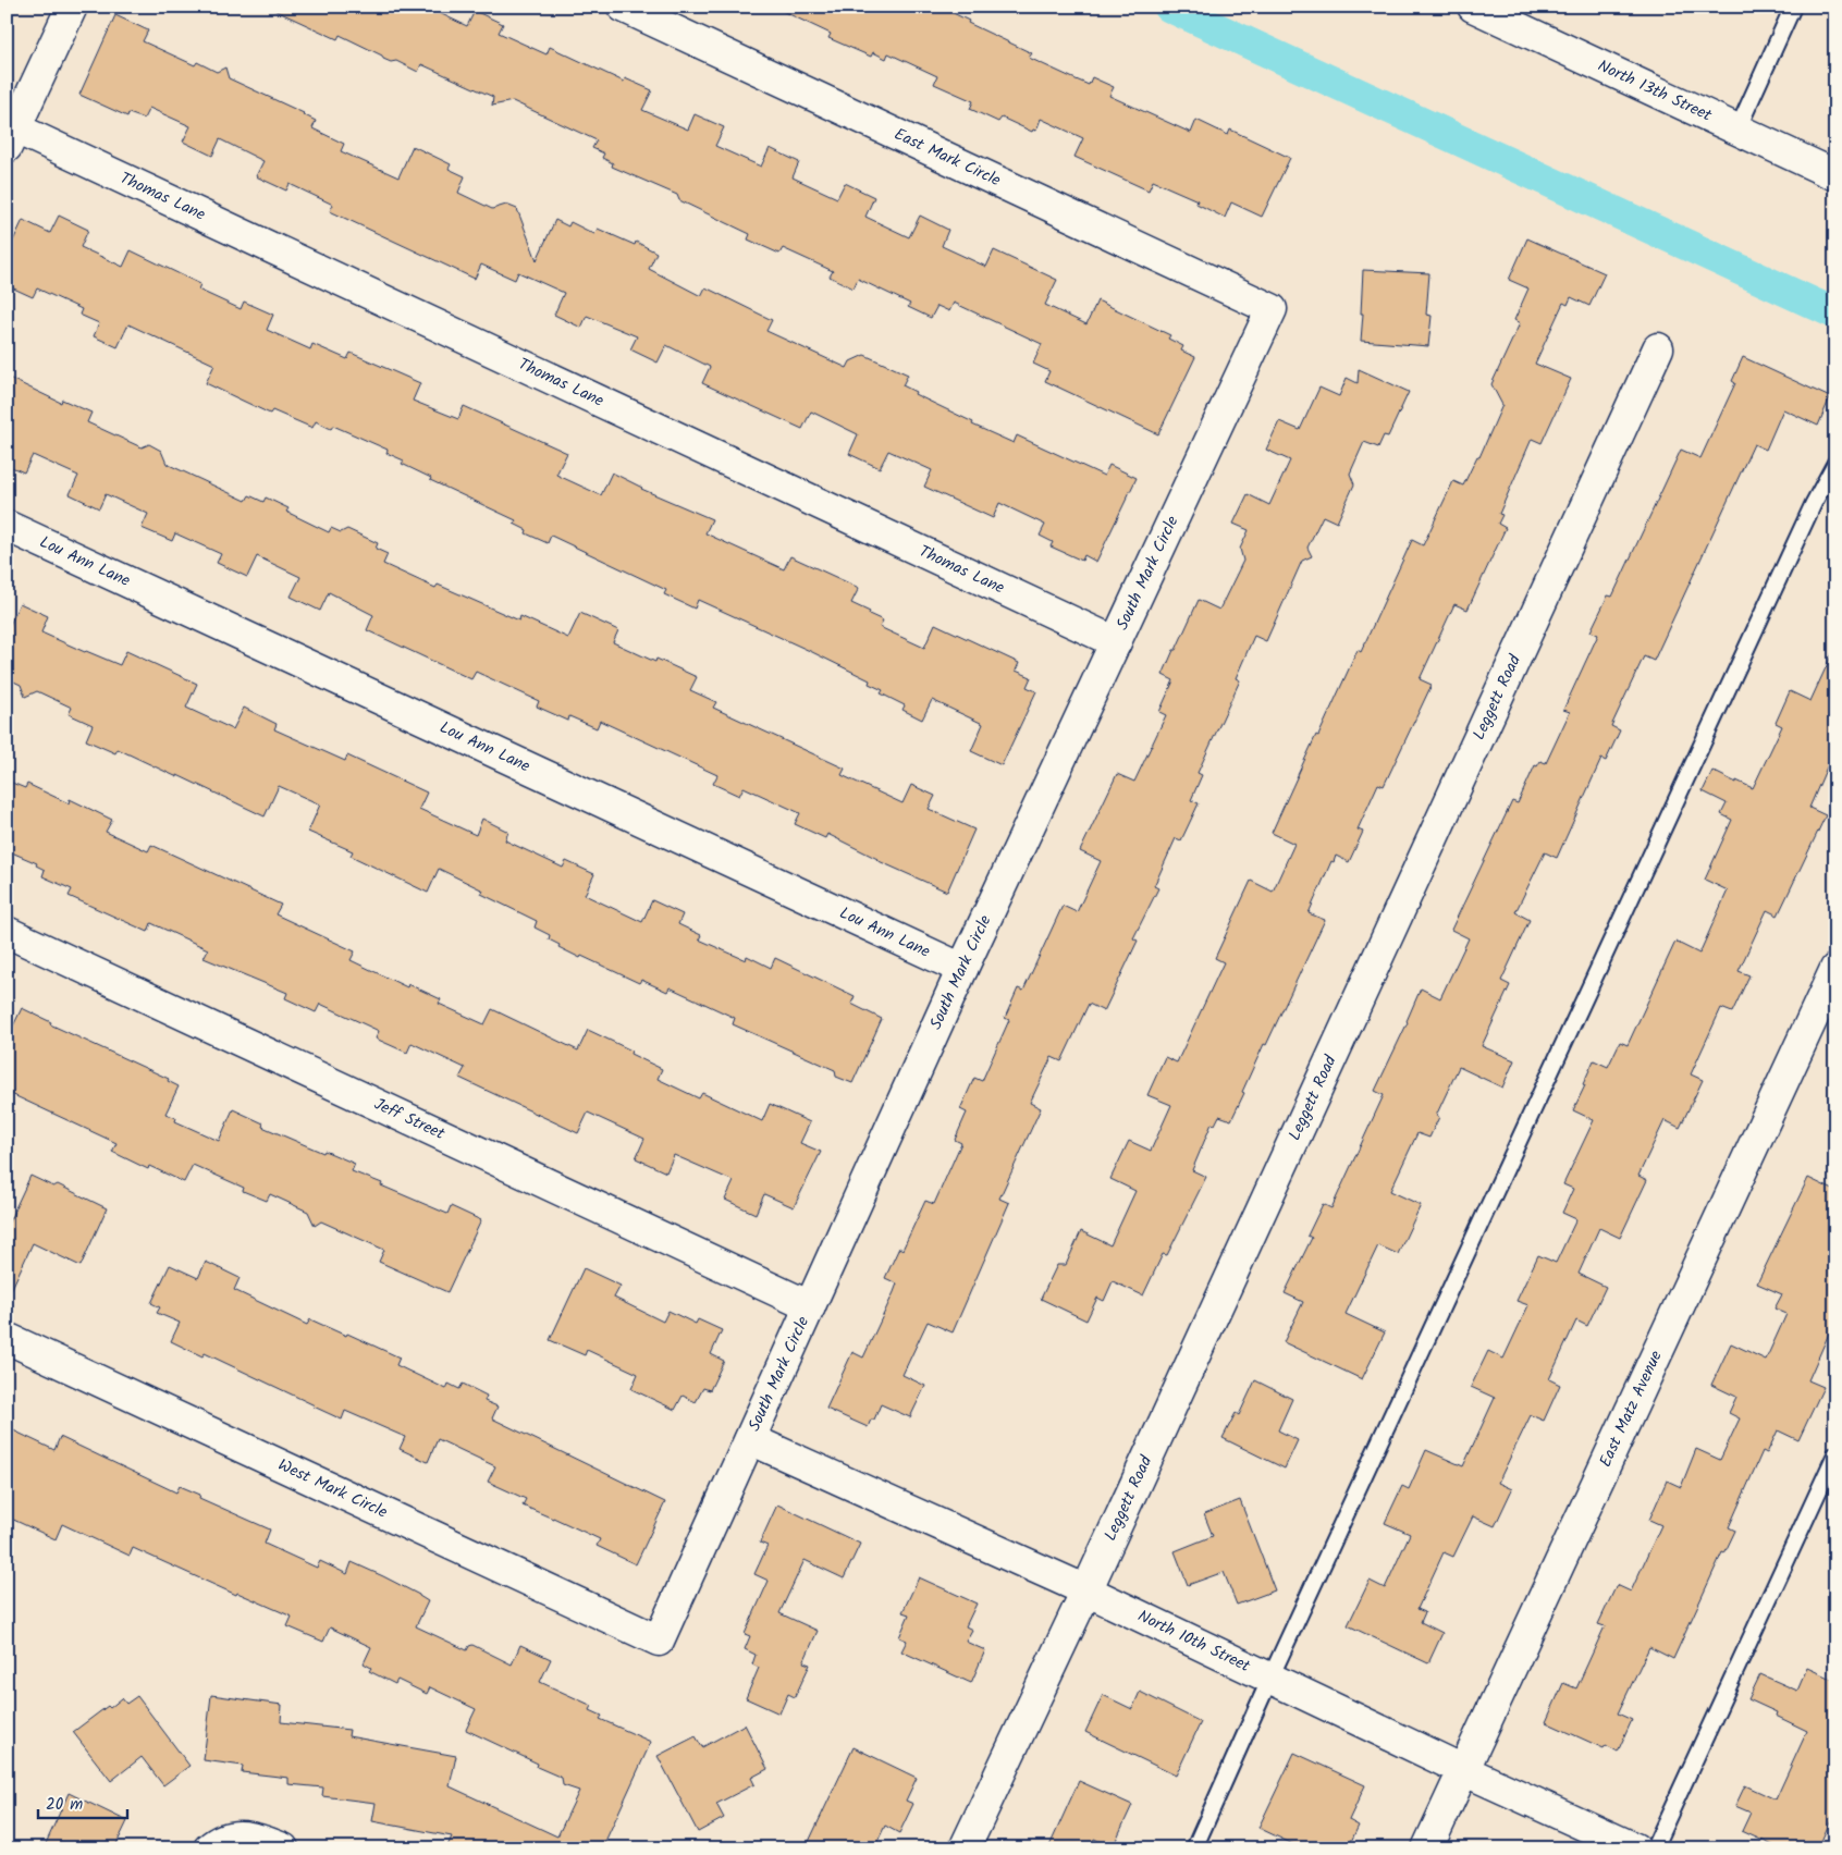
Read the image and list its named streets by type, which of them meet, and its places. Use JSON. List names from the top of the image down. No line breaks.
{"streets":{"street":["North 13th Street","East Mark Circle","Thomas Lane","Lou Ann Lane","South Mark Circle","Leggett Road","Jeff Street","East Matz Avenue","West Mark Circle","North 10th Street"]},"crossings":[["East Mark Circle","South Mark Circle"],["Thomas Lane","South Mark Circle"],["Lou Ann Lane","South Mark Circle"],["South Mark Circle","Jeff Street"],["South Mark Circle","West Mark Circle"],["South Mark Circle","North 10th Street"],["Leggett Road","North 10th Street"],["East Matz Avenue","North 10th Street"]],"scale_bar":"20 m"}
